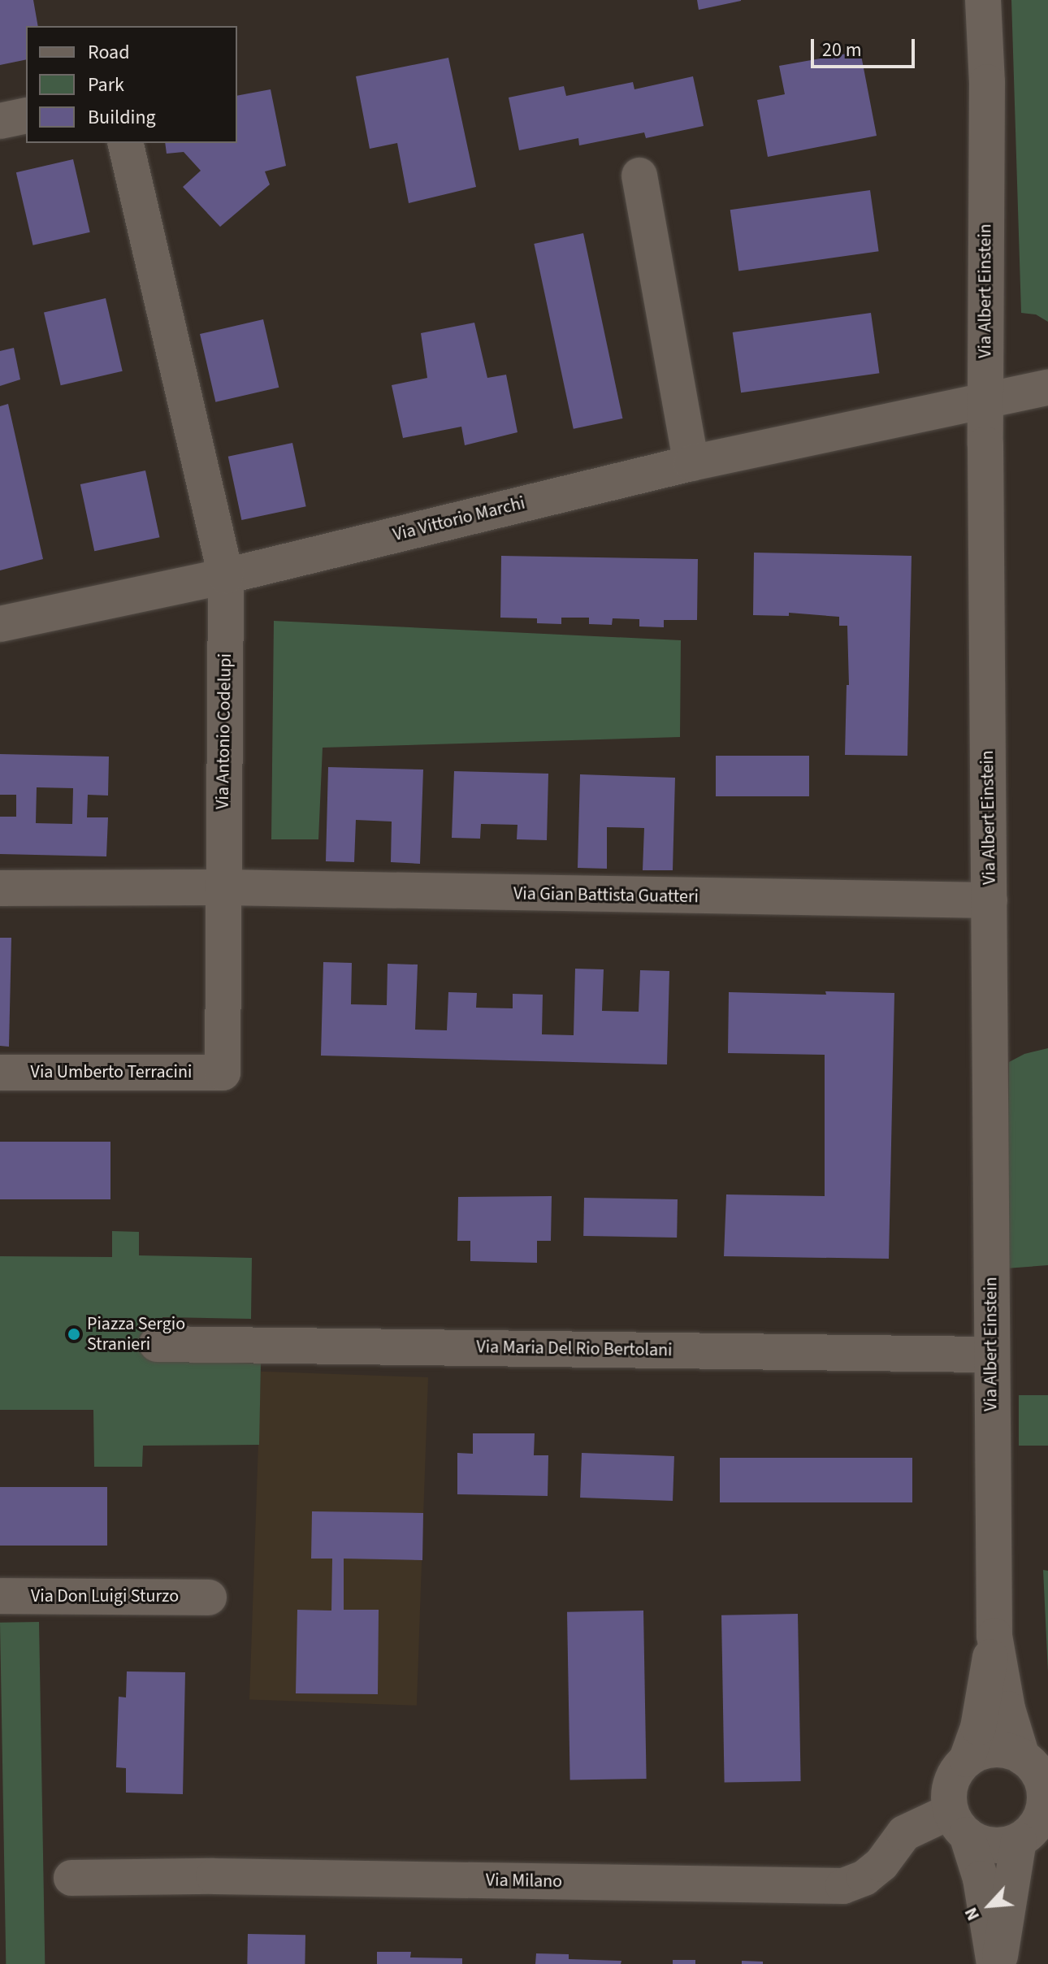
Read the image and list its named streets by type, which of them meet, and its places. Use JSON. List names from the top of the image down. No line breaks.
{"streets":{"street":["Via Albert Einstein","Via Vittorio Marchi","Via Antonio Codelupi","Via Gian Battista Guatteri","Via Umberto Terracini","Via Maria Del Rio Bertolani","Via Don Luigi Sturzo","Via Milano"]},"crossings":[["Via Albert Einstein","Via Vittorio Marchi"],["Via Albert Einstein","Via Gian Battista Guatteri"],["Via Albert Einstein","Via Maria Del Rio Bertolani"],["Via Albert Einstein","Via Milano"],["Via Vittorio Marchi","Via Antonio Codelupi"],["Via Antonio Codelupi","Via Gian Battista Guatteri"],["Via Antonio Codelupi","Via Umberto Terracini"],["Via Gian Battista Guatteri","Via Umberto Terracini"]],"places":["Piazza Sergio Stranieri"],"legend":["Road","Park","Building"],"scale_bar":"20 m","north":"bottom left"}
